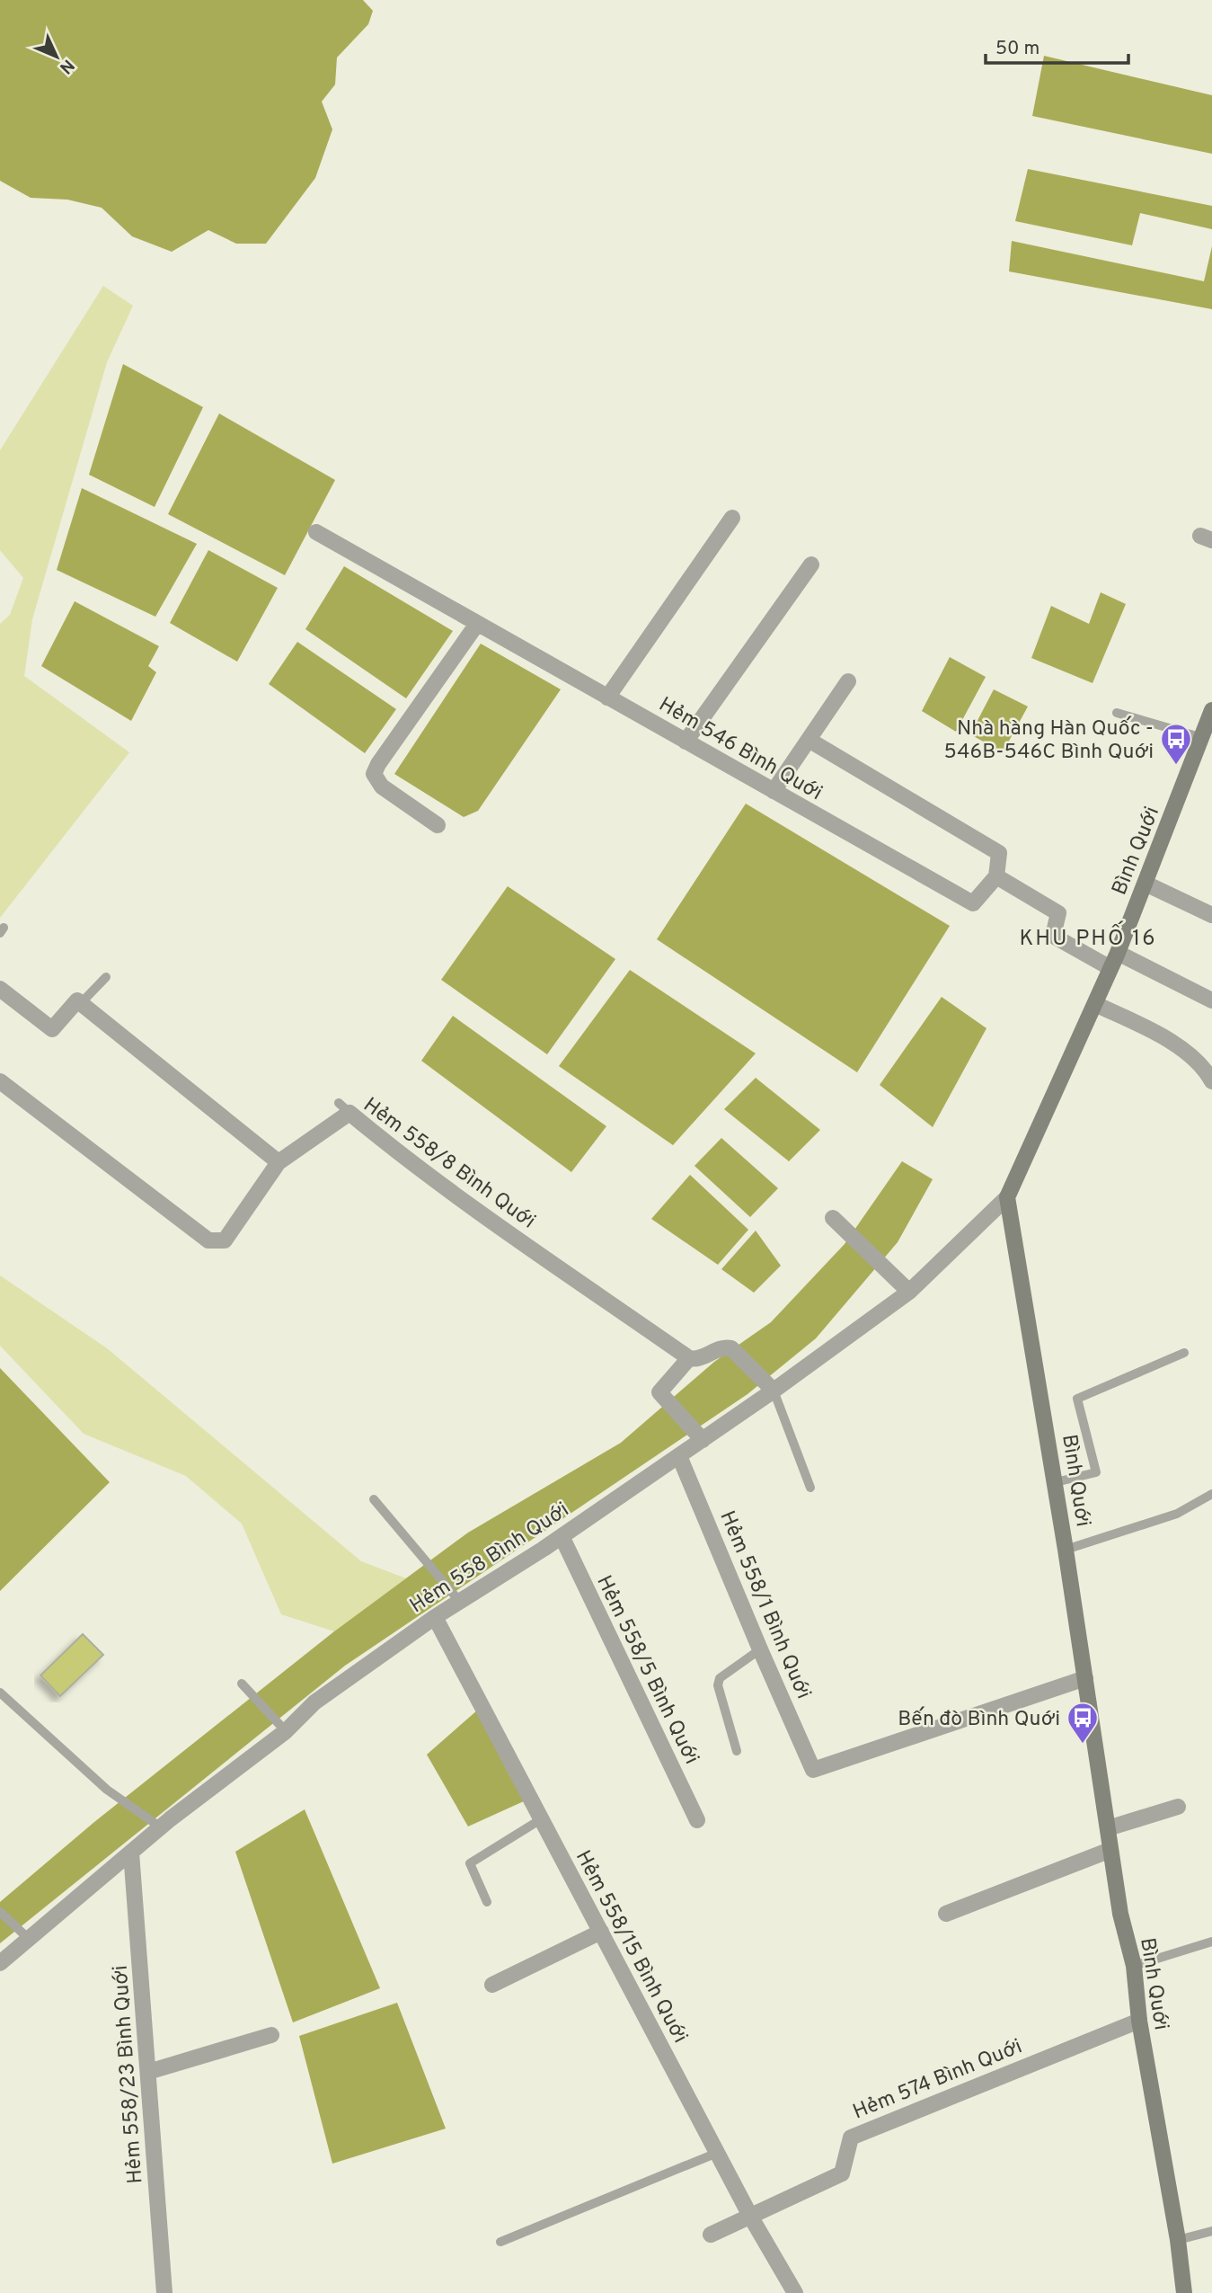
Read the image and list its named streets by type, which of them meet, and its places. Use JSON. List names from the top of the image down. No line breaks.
{"streets":{"main road":["Bình Quới"],"street":["Hẻm 546 Bình Quới","Hẻm 558/8 Bình Quới","Hẻm 558 Bình Quới","Hẻm 558/1 Bình Quới","Hẻm 558/5 Bình Quới","Hẻm 558/15 Bình Quới","Hẻm 558/23 Bình Quới","Hẻm 574 Bình Quới"]},"crossings":[["Bình Quới","Hẻm 558 Bình Quới"],["Bình Quới","Hẻm 558/1 Bình Quới"],["Bình Quới","Hẻm 574 Bình Quới"],["Hẻm 558 Bình Quới","Hẻm 558/1 Bình Quới"],["Hẻm 558 Bình Quới","Hẻm 558/5 Bình Quới"],["Hẻm 558 Bình Quới","Hẻm 558/15 Bình Quới"],["Hẻm 558 Bình Quới","Hẻm 558/23 Bình Quới"],["Hẻm 558/15 Bình Quới","Hẻm 574 Bình Quới"]],"districts":["KHU PHỐ 16"],"places":{"bus stop":["Nhà hàng Hàn Quốc - 546B-546C Bình Quới","Bến đò Bình Quới"]},"scale_bar":"50 m","north":"bottom right"}
